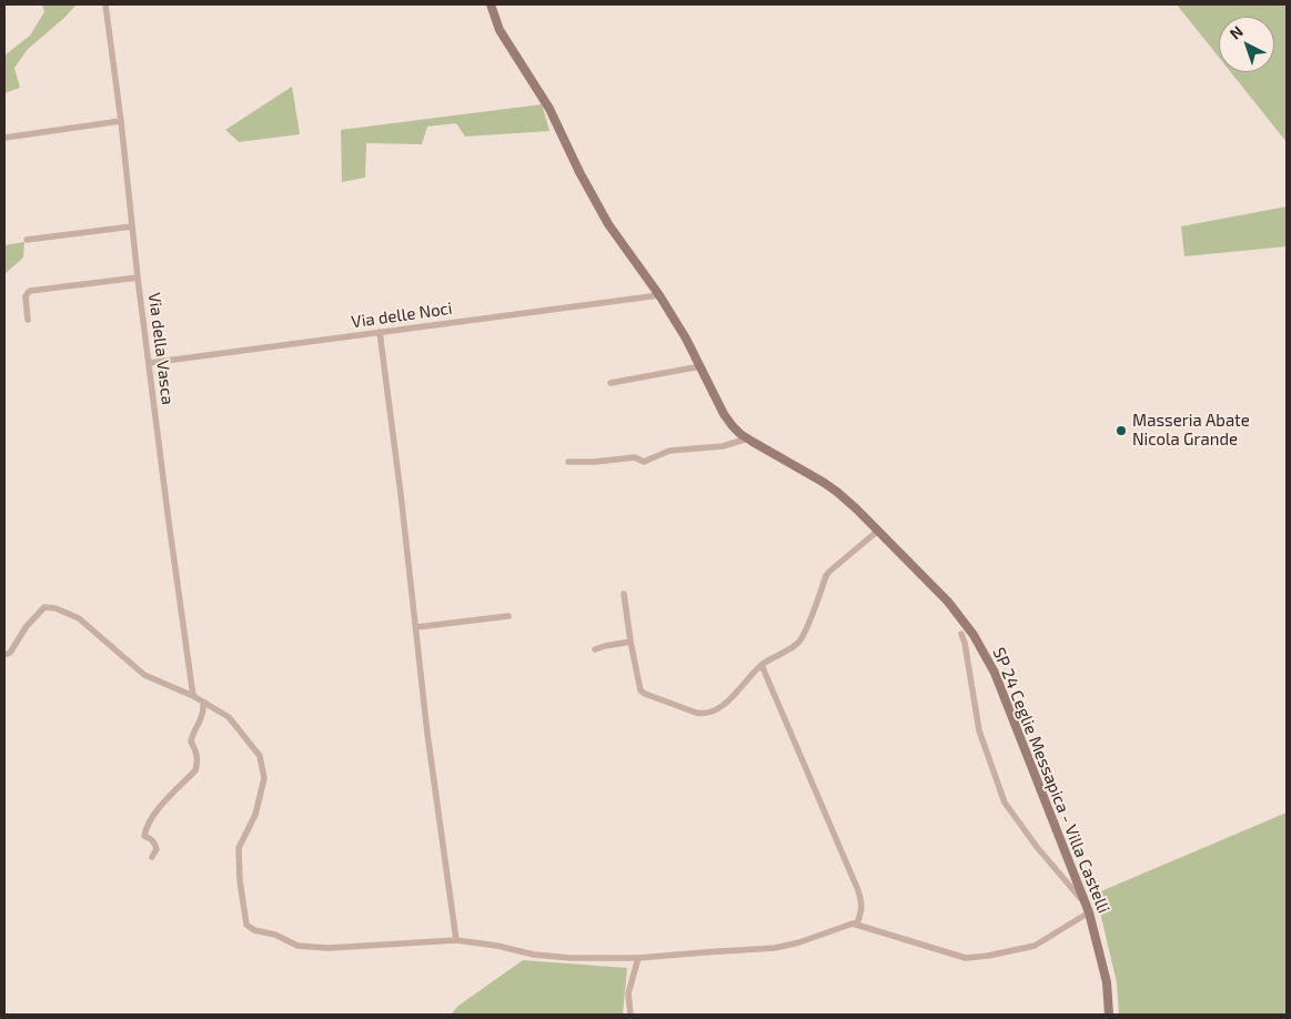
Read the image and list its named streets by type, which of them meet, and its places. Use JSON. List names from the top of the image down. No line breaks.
{"streets":{"main road":["SP 24 Ceglie Messapica - Villa Castelli"],"street":["Via delle Noci","Via della Vasca"]},"crossings":[["Via delle Noci","Via della Vasca"],["Via delle Noci","SP 24 Ceglie Messapica - Villa Castelli"]],"places":["Masseria Abate Nicola Grande"],"north":"top left"}
